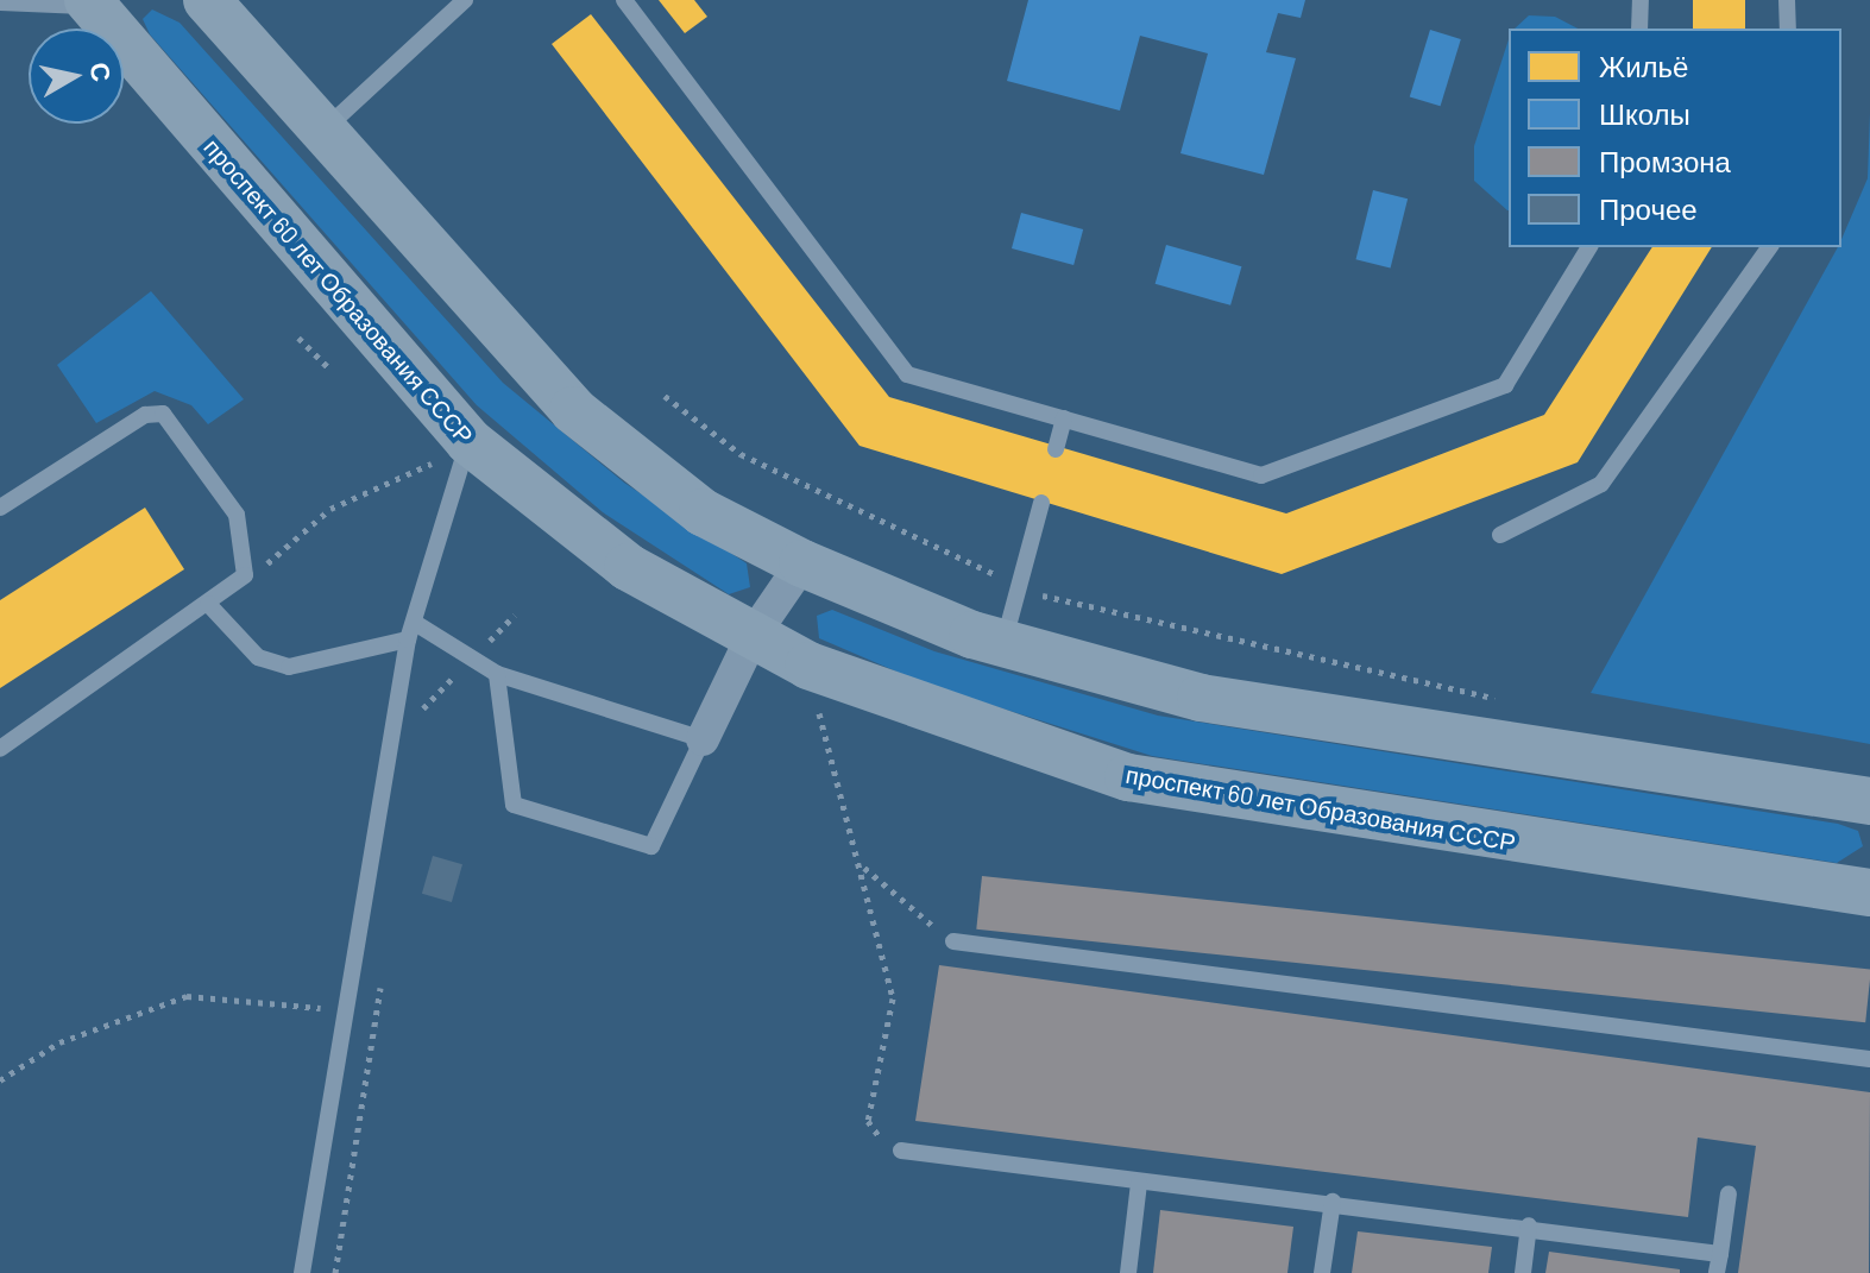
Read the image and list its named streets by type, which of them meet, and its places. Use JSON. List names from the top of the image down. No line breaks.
{"streets":{"main road":["проспект 60 лет Образования СССР"]},"legend":["Жильё","Школы","Промзона","Прочее"],"north":"right"}
